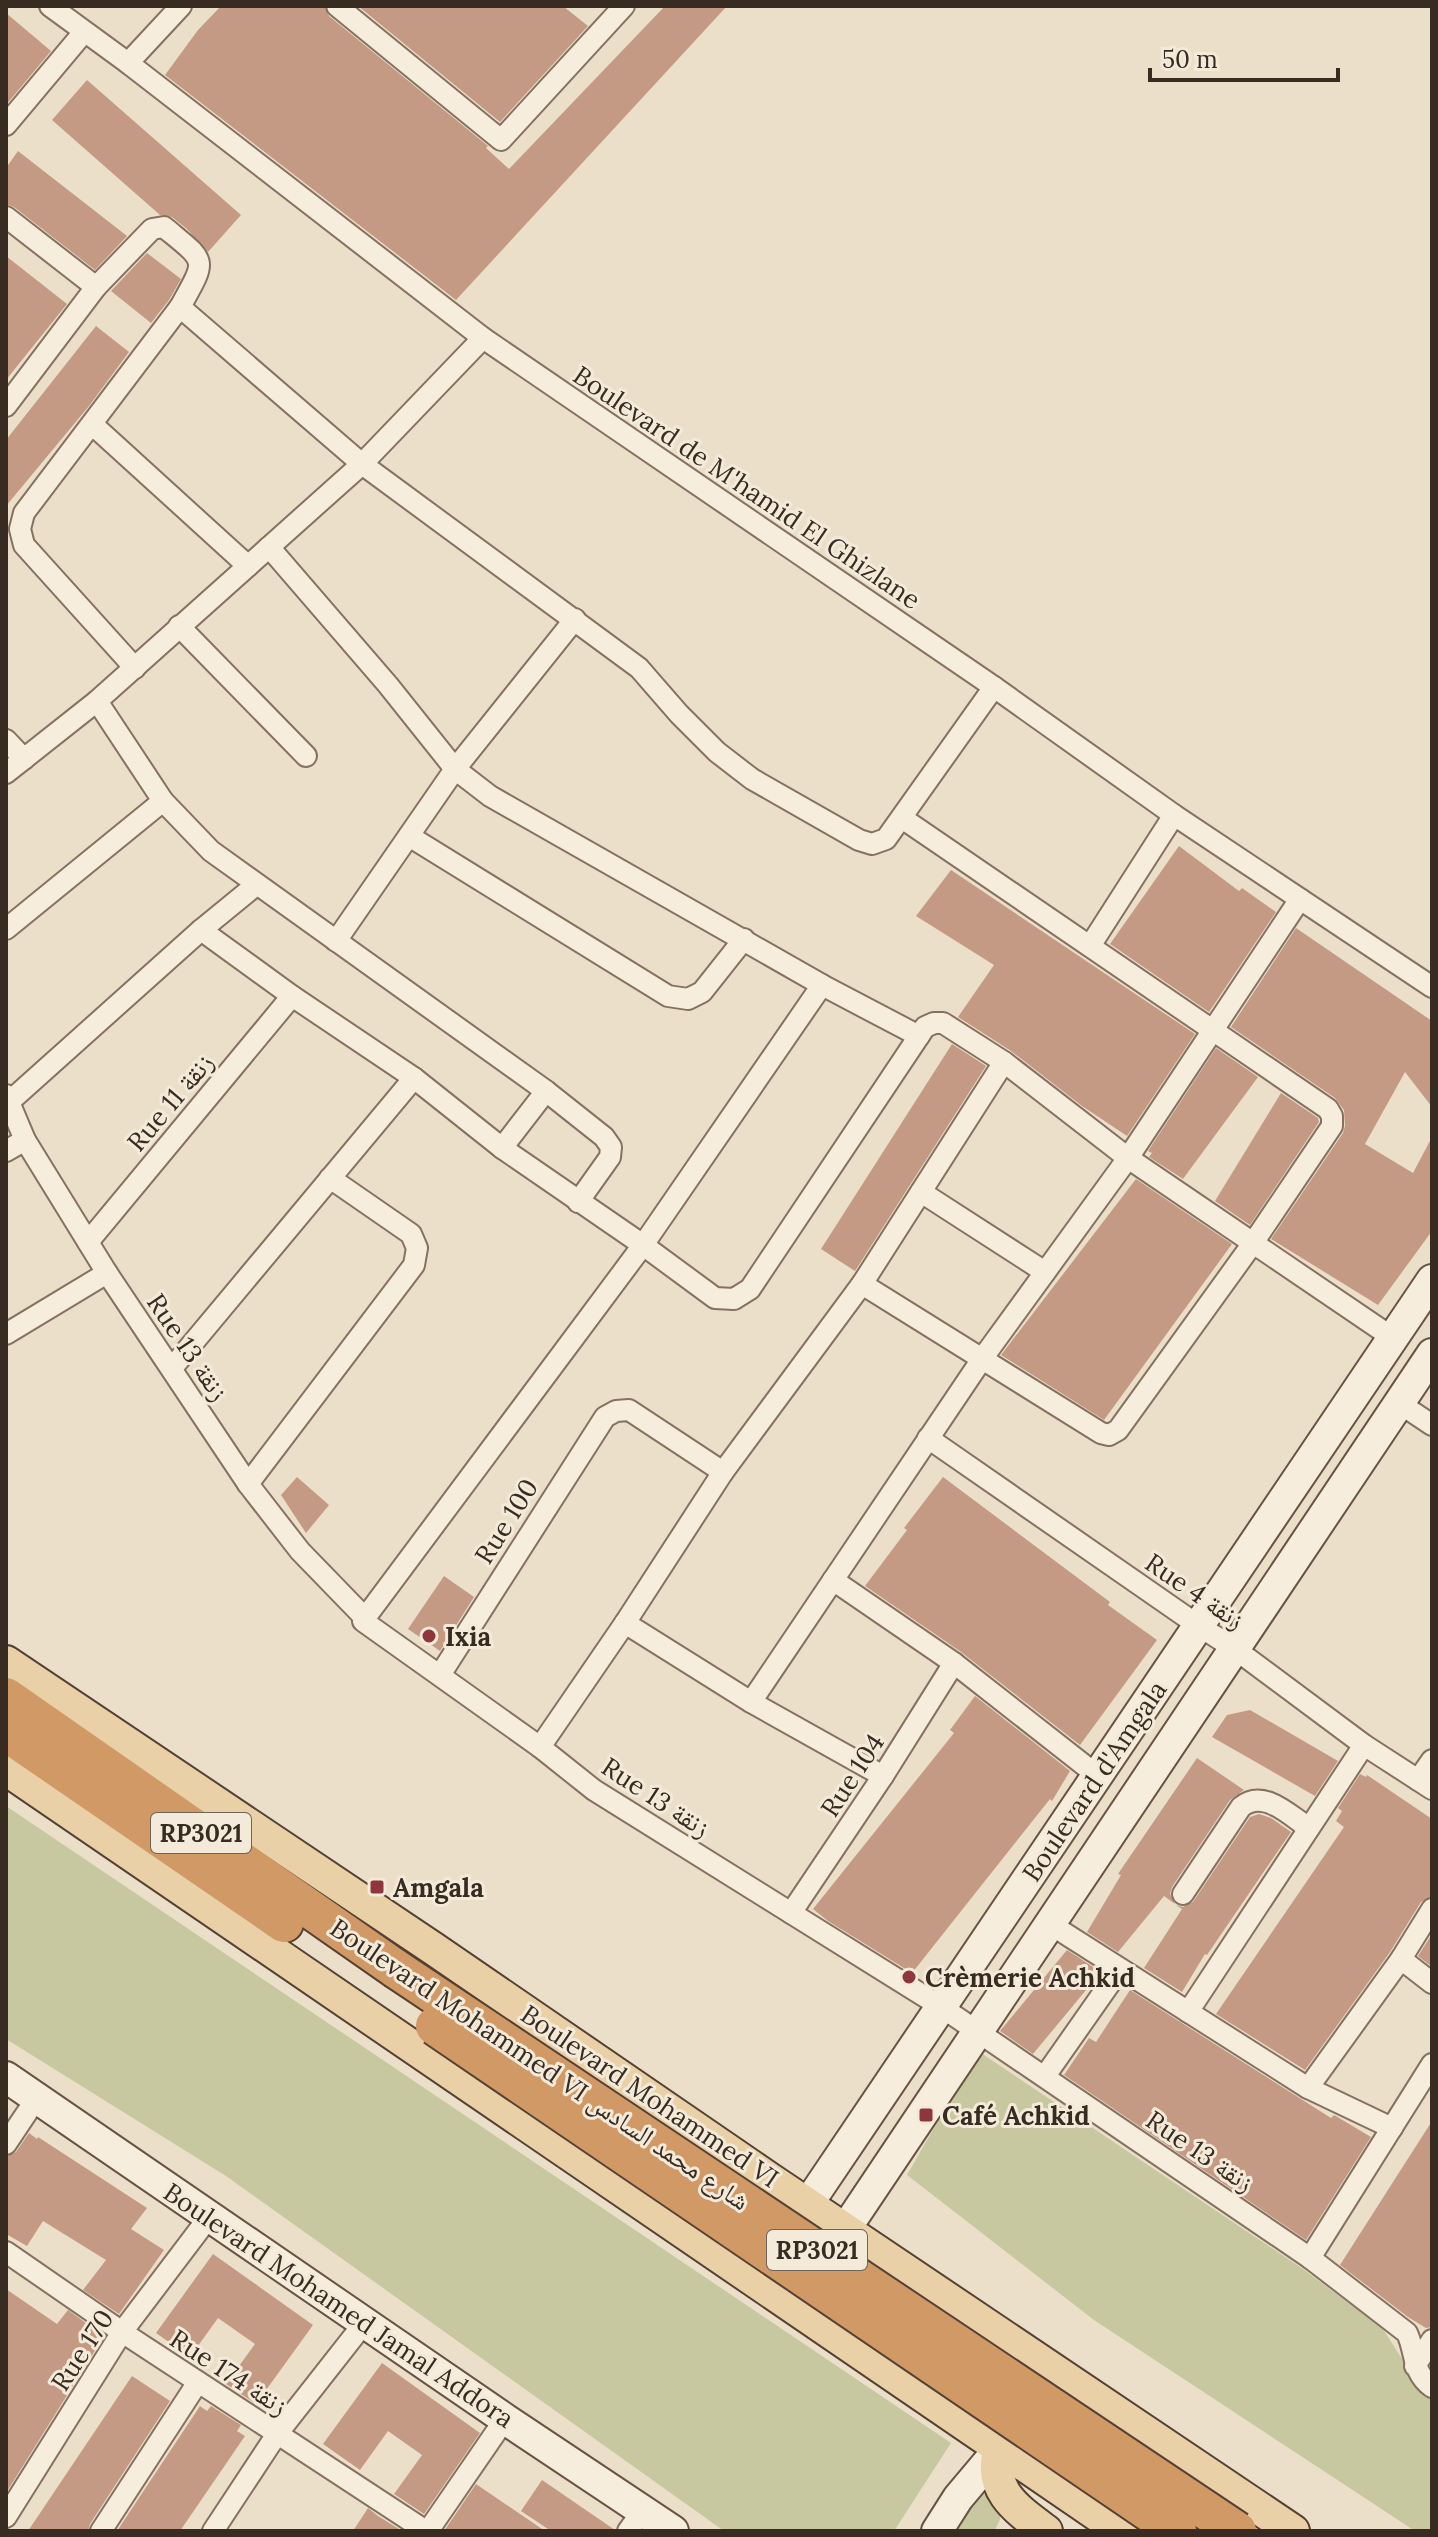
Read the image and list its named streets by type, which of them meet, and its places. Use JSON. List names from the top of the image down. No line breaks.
{"streets":{"highway":["RP3021","Boulevard Mohammed VI شارع محمد السادس"],"main road":["Boulevard Mohammed VI"],"street":["Boulevard de M'hamid El Ghizlane","Rue 11 زنقة","Rue 13 زنقة","Rue 100","Rue 4 زنقة","Rue 104","Boulevard d'Amgala","Boulevard Mohamed Jamal Addora","Rue 170","Rue 174 زنقة"]},"crossings":[["Rue 11 زنقة","Rue 13 زنقة"],["Rue 13 زنقة","Rue 100"],["Rue 13 زنقة","Rue 104"],["Rue 13 زنقة","Boulevard d'Amgala"],["Rue 4 زنقة","Boulevard d'Amgala"],["Boulevard d'Amgala","Boulevard Mohammed VI"],["Boulevard Mohamed Jamal Addora","Rue 170"],["Rue 170","Rue 174 زنقة"]],"places":{"other":["Ixia","Crèmerie Achkid"],"transit":["Amgala","Café Achkid"]},"scale_bar":"50 m"}
